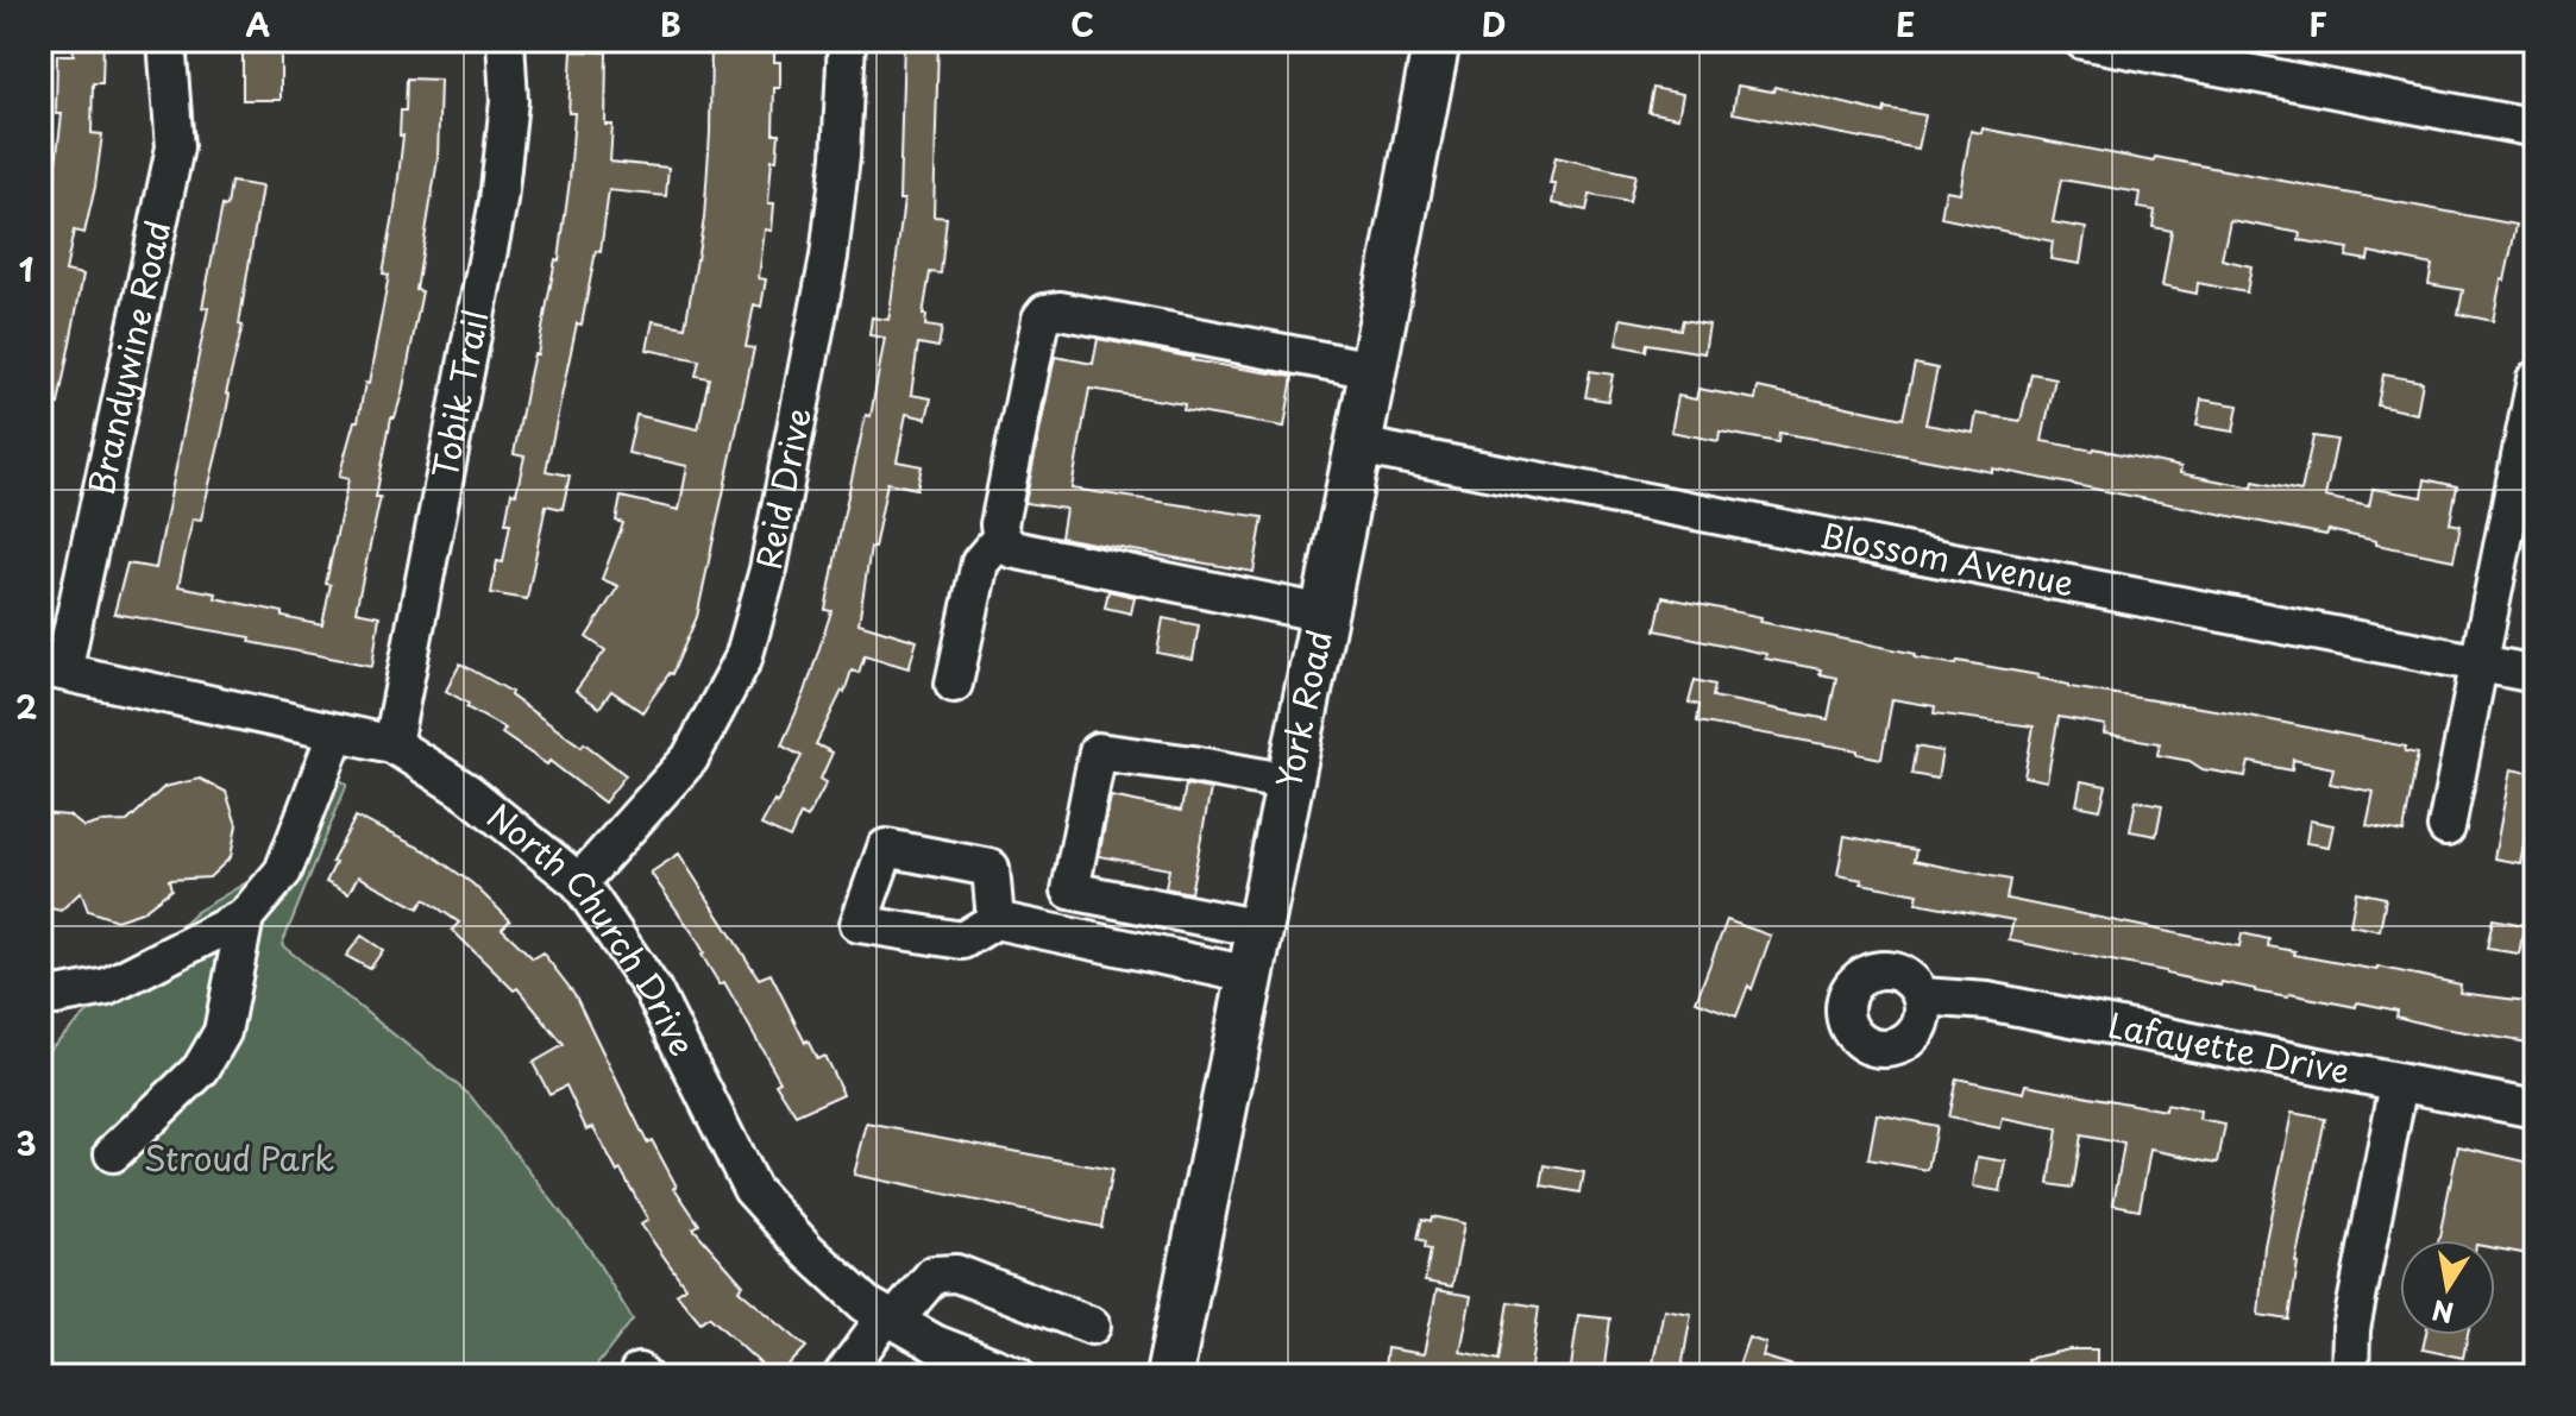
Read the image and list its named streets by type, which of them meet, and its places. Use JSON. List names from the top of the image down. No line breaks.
{"streets":{"main road":["York Road"],"street":["Brandywine Road","Tobik Trail","Reid Drive","Blossom Avenue","North Church Drive","Lafayette Drive"]},"crossings":[["Brandywine Road","North Church Drive"],["Tobik Trail","North Church Drive"],["Reid Drive","North Church Drive"],["Blossom Avenue","York Road"]],"parks":["Stroud Park"],"north":"bottom","grid":{"columns":["A","B","C","D","E","F"],"rows":["1","2","3"]}}
